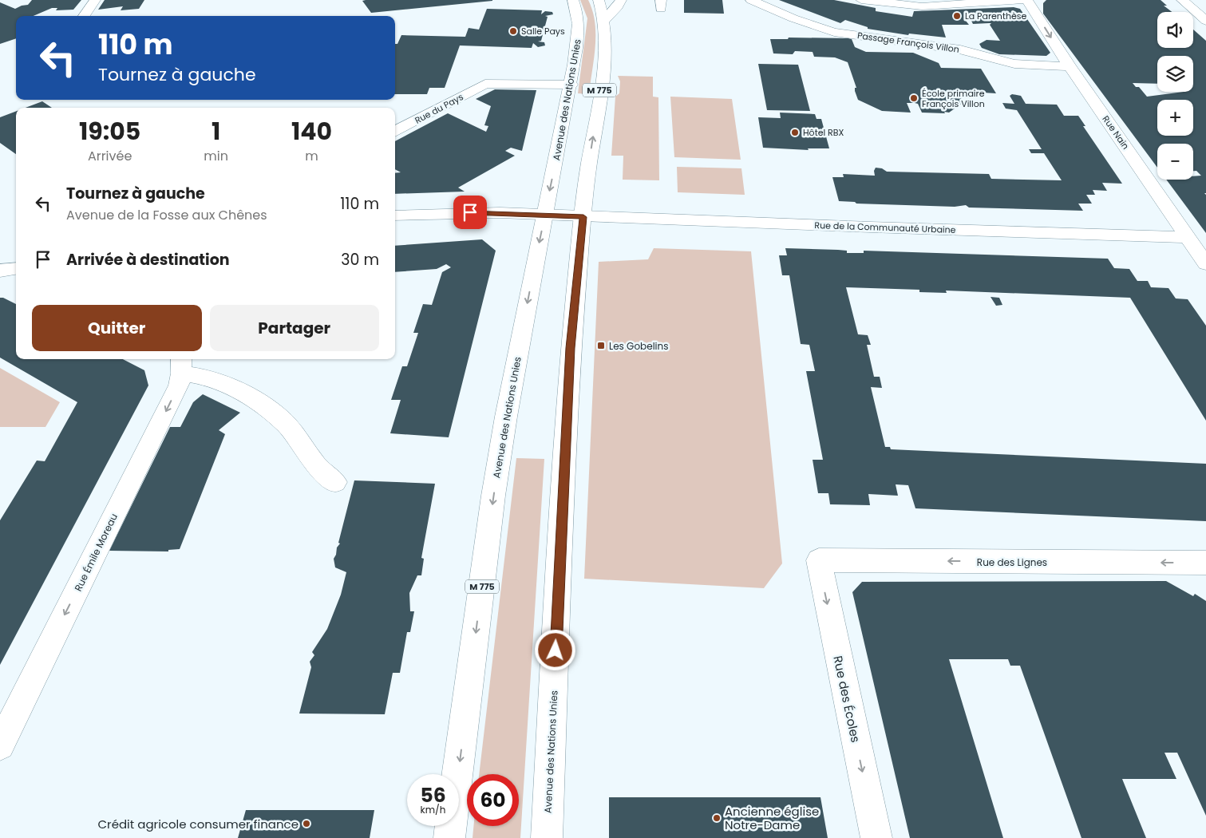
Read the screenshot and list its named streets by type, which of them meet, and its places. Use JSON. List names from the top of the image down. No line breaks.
{"streets":{"street":["Passage François Villon","M 775","Avenue des Nations Unies","Rue du Pays","Rue Nain","Rue de la Communauté Urbaine","Rue Émile Moreau","Rue des Lignes","Rue des Écoles"]},"crossings":[["Passage François Villon","Rue Nain"],["Avenue des Nations Unies","Rue du Pays"],["Avenue des Nations Unies","Rue de la Communauté Urbaine"],["Rue Nain","Rue de la Communauté Urbaine"],["Rue des Lignes","Rue des Écoles"]],"one_way":["Rue Émile Moreau","Rue des Lignes","Rue des Écoles"],"places":{"other":["La Parenthèse","Salle Pays","École primaire François Villon","Hôtel RBX","Ancienne église Notre-Dame","Crédit agricole consumer finance"],"transit":["Les Gobelins"]},"page":{"map_buttons":["+","−"],"turn":["110 m","Tournez à gauche"],"eta":["19:05","Arrivée","1","min","140","m"],"list":[{"name":"Tournez à gauche","note":"Avenue de la Fosse aux Chênes","value":"110 m"},{"name":"Arrivée à destination","value":"30 m"}],"buttons":["Quitter","Partager"],"speed":"56 km/h","limit":"60"}}
